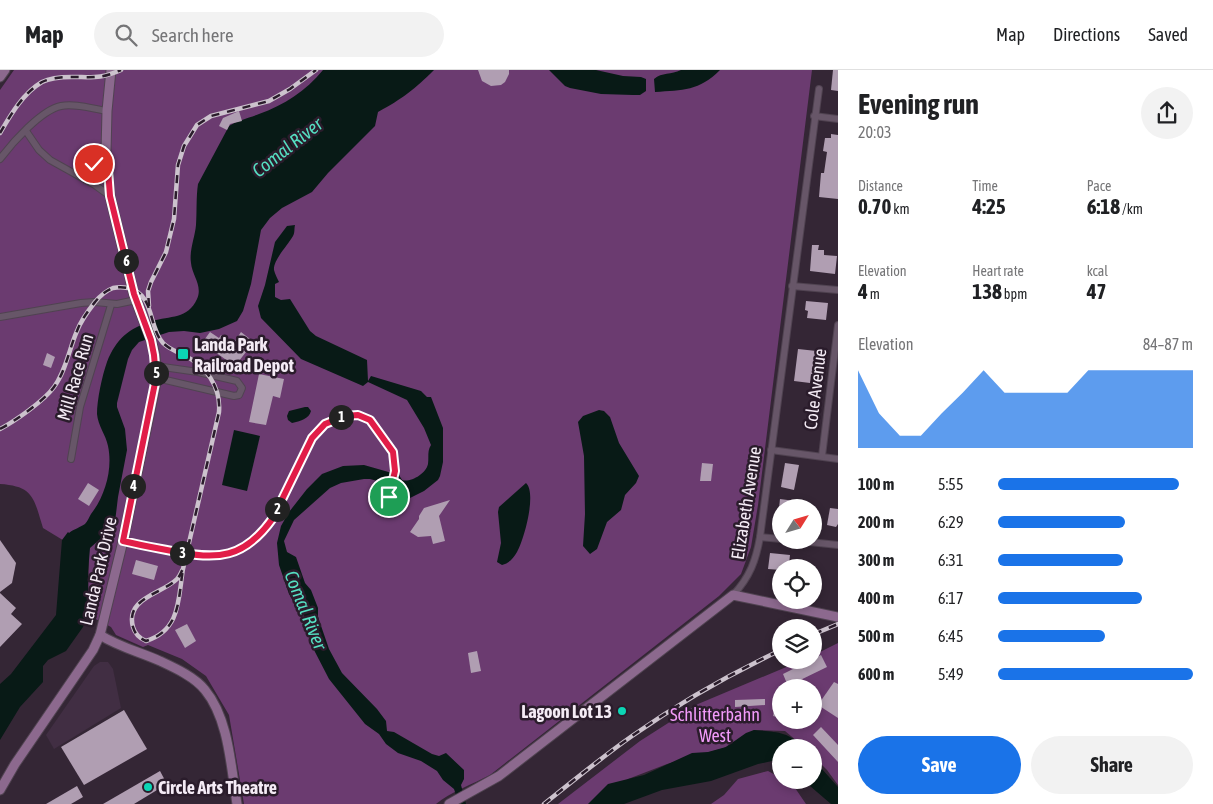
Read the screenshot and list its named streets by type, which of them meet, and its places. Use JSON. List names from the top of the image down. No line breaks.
{"streets":{"street":["Mill Race Run","Cole Avenue","Elizabeth Avenue","Landa Park Drive"]},"water":["Comal River"],"parks":["Schlitterbahn West"],"places":{"transit":["Landa Park Railroad Depot"],"other":["Lagoon Lot 13","Circle Arts Theatre"]},"north":"top right","page":{"header":"Map","search":"Search here","nav":["Map","Directions","Saved"],"heading":["Evening run","20:03"],"stats":[["Distance","0.70 km"],["Time","4:25"],["Pace","6:18 /km"],["Elevation","4 m"],["Heart rate","138 bpm"],["kcal","47"]],"pins":["6","5","1","4","2","3"],"chart":["Elevation","84–87 m"],"list":[{"name":"100 m","note":"5:55"},{"name":"200 m","note":"6:29"},{"name":"300 m","note":"6:31"},{"name":"400 m","note":"6:17"},{"name":"500 m","note":"6:45"},{"name":"600 m","note":"5:49"}],"map_buttons":["+","−"],"buttons":["Save","Share"]}}
